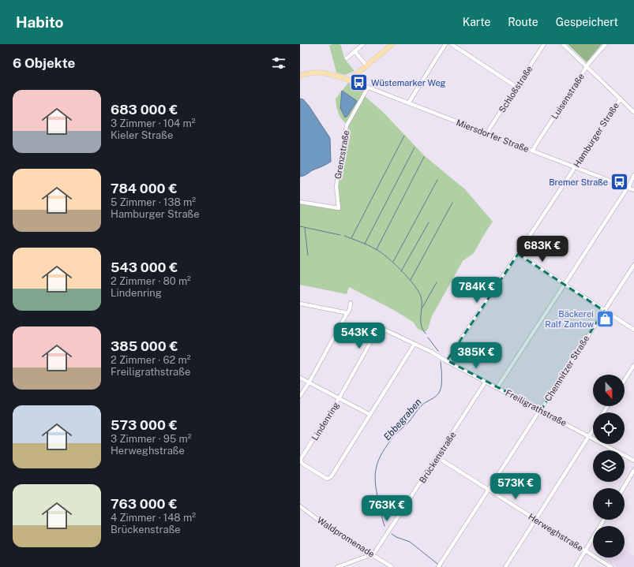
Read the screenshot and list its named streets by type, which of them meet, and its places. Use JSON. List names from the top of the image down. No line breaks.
{"streets":{"street":["Schloßstraße","Luisenstraße","Hamburger Straße","Miersdorfer Straße","Grenzstraße","Chemnitzer Straße","Freiligrathstraße","Lindenring","Brückenstraße","Herweghstraße","Waldpromenade"]},"crossings":[["Schloßstraße","Miersdorfer Straße"],["Luisenstraße","Miersdorfer Straße"],["Hamburger Straße","Miersdorfer Straße"],["Hamburger Straße","Freiligrathstraße"],["Miersdorfer Straße","Grenzstraße"],["Chemnitzer Straße","Freiligrathstraße"],["Chemnitzer Straße","Herweghstraße"],["Freiligrathstraße","Lindenring"],["Freiligrathstraße","Brückenstraße"],["Brückenstraße","Herweghstraße"],["Brückenstraße","Waldpromenade"]],"water":["Ebbegraben"],"places":{"bus stop":["Wüstemarker Weg","Bremer Straße"],"shop":["Bäckerei Ralf Zantow"]},"north":"bottom","page":{"header":"Habito","nav":["Karte","Route","Gespeichert"],"heading":"6 Objekte","list":[{"name":"683 000 €","note":"3 Zimmer · 104 m² · Kieler Straße"},{"name":"784 000 €","note":"5 Zimmer · 138 m² · Hamburger Straße"},{"name":"543 000 €","note":"2 Zimmer · 80 m² · Lindenring"},{"name":"385 000 €","note":"2 Zimmer · 62 m² · Freiligrathstraße"},{"name":"573 000 €","note":"3 Zimmer · 95 m² · Herweghstraße"},{"name":"763 000 €","note":"4 Zimmer · 148 m² · Brückenstraße"}],"price":["683K €","784K €","543K €","385K €","573K €","763K €"],"map_buttons":["+","−"]}}
